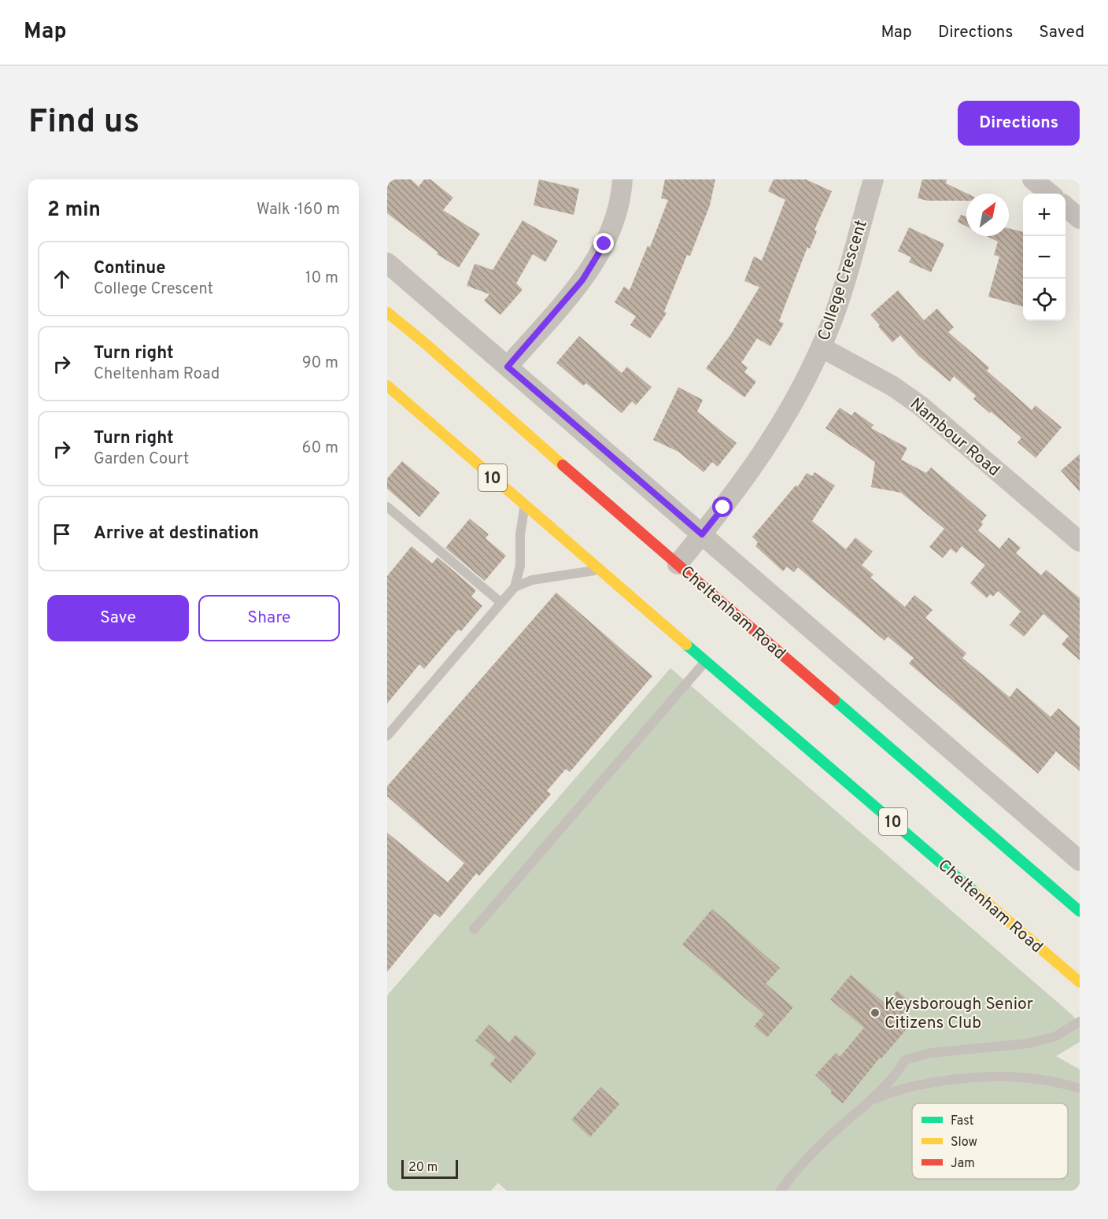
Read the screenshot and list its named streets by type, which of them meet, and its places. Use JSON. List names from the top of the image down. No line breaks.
{"streets":{"main road":["10","Cheltenham Road"],"street":["College Crescent","Nambour Road"]},"crossings":[["College Crescent","Nambour Road"],["College Crescent","Cheltenham Road"]],"places":["Keysborough Senior Citizens Club"],"legend":["Fast","Slow","Jam"],"scale_bar":"20 m","north":"top right","page":{"header":"Map","nav":["Map","Directions","Saved"],"buttons":["Directions",["Save","Share"]],"title":"Find us","heading":["2 min","Walk · 160 m"],"map_buttons":["+","−"],"list":[["Continue","College Crescent","10 m"],["Turn right","Cheltenham Road","90 m"],["Turn right","Garden Court","60 m"],"Arrive at destination"],"scale":"20 m"}}
